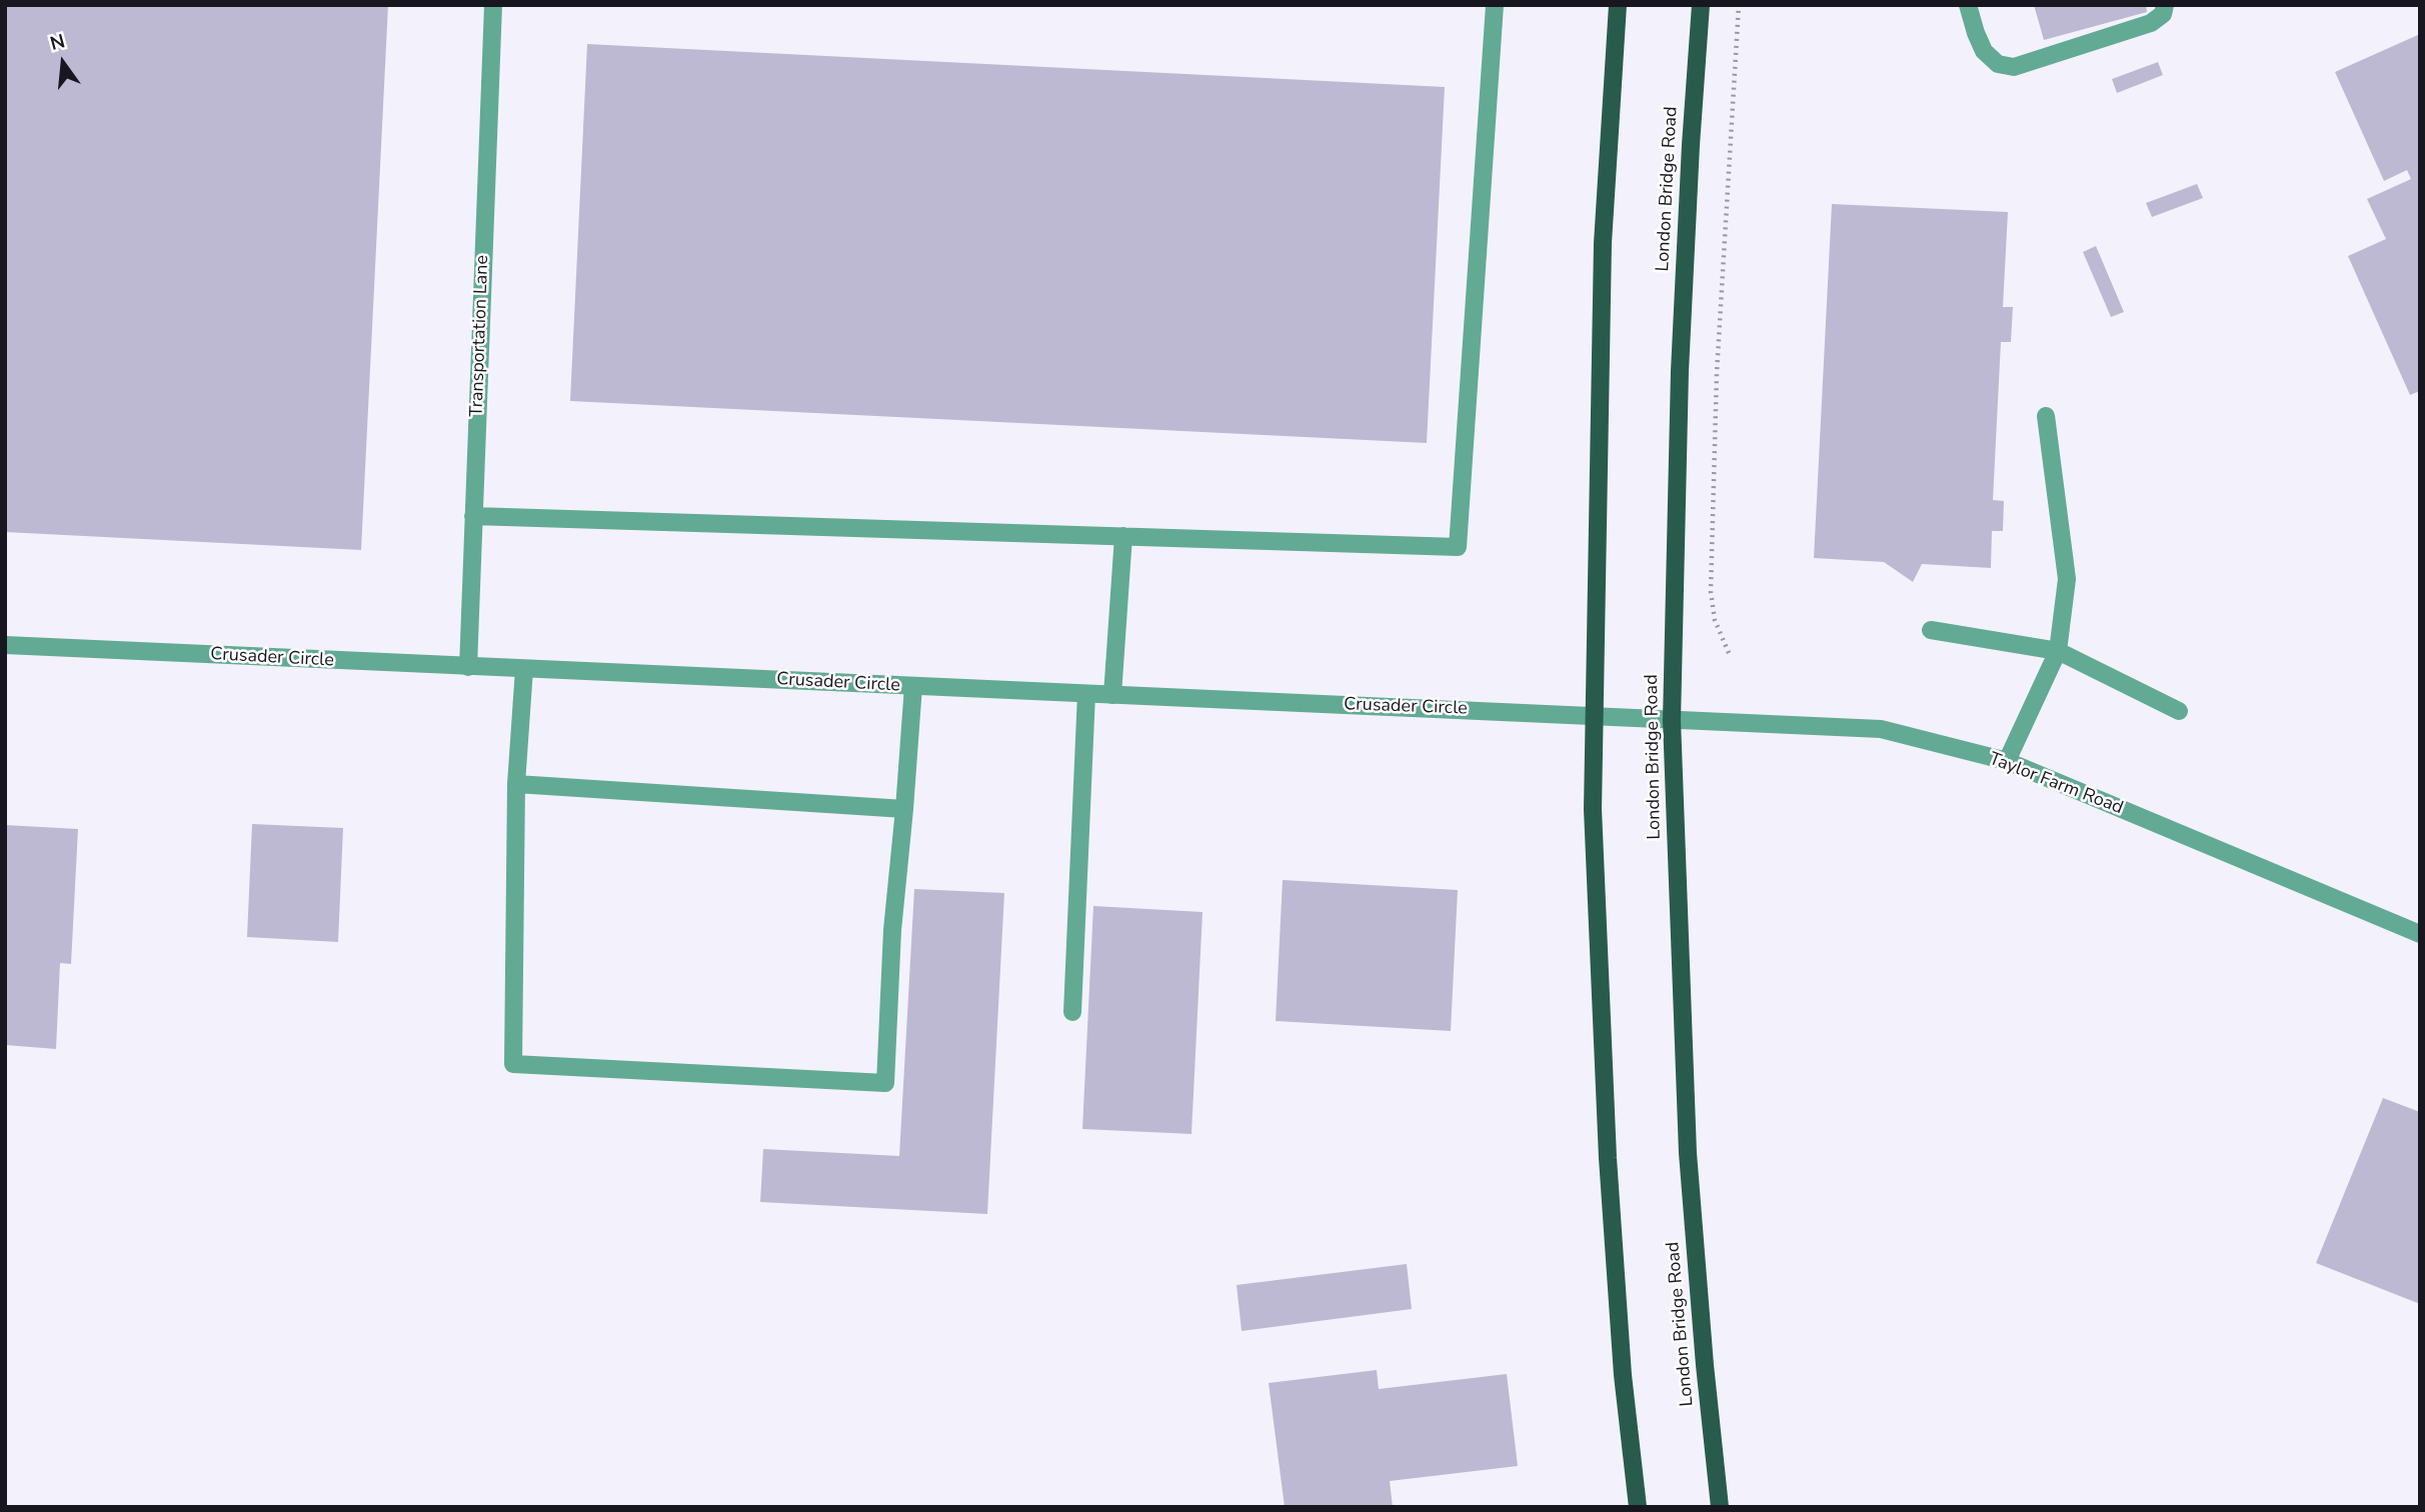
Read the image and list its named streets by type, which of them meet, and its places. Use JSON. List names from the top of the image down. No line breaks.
{"streets":{"main road":["London Bridge Road"],"street":["Transportation Lane","Crusader Circle","Taylor Farm Road"]},"crossings":[["London Bridge Road","Crusader Circle"],["London Bridge Road","Taylor Farm Road"],["Transportation Lane","Crusader Circle"],["Crusader Circle","Taylor Farm Road"]],"north":"top"}
